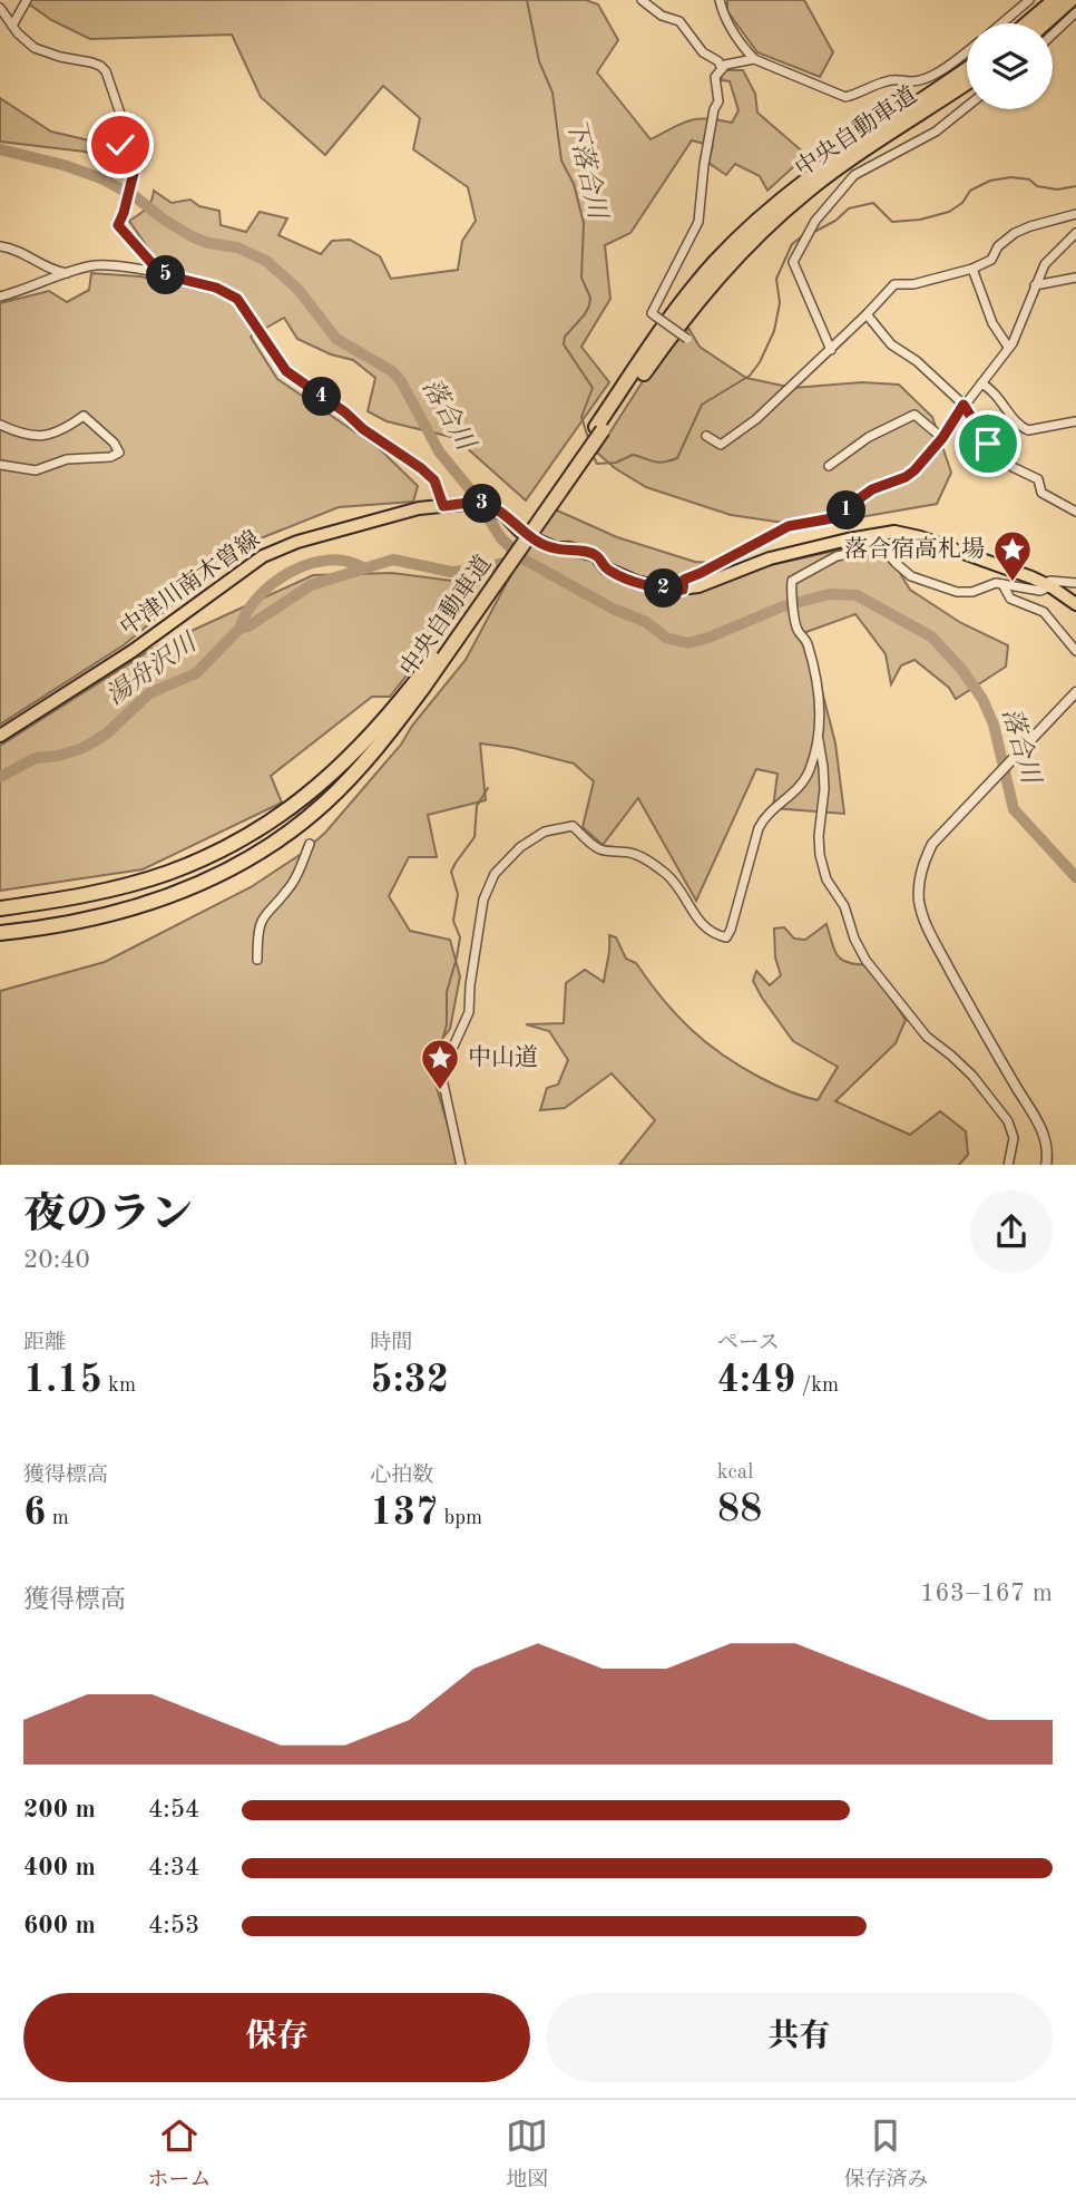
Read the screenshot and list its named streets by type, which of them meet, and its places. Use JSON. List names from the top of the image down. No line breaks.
{"streets":{"highway":["中央自動車道"],"main road":["中津川南木曽線"]},"water":["下落合川","落合川","湯舟沢川"],"places":{"place":["落合宿高札場","中山道"]},"page":{"pins":["5","4","3","1","2"],"heading":["夜のラン","20:40"],"stats":[["距離","1.15 km"],["時間","5:32"],["ペース","4:49 /km"],["獲得標高","6 m"],["心拍数","137 bpm"],["kcal","88"]],"chart":["獲得標高","163–167 m"],"list":[{"name":"200 m","note":"4:54"},{"name":"400 m","note":"4:34"},{"name":"600 m","note":"4:53"}],"buttons":["保存","共有"],"tabs":["ホーム","地図","保存済み"]}}
